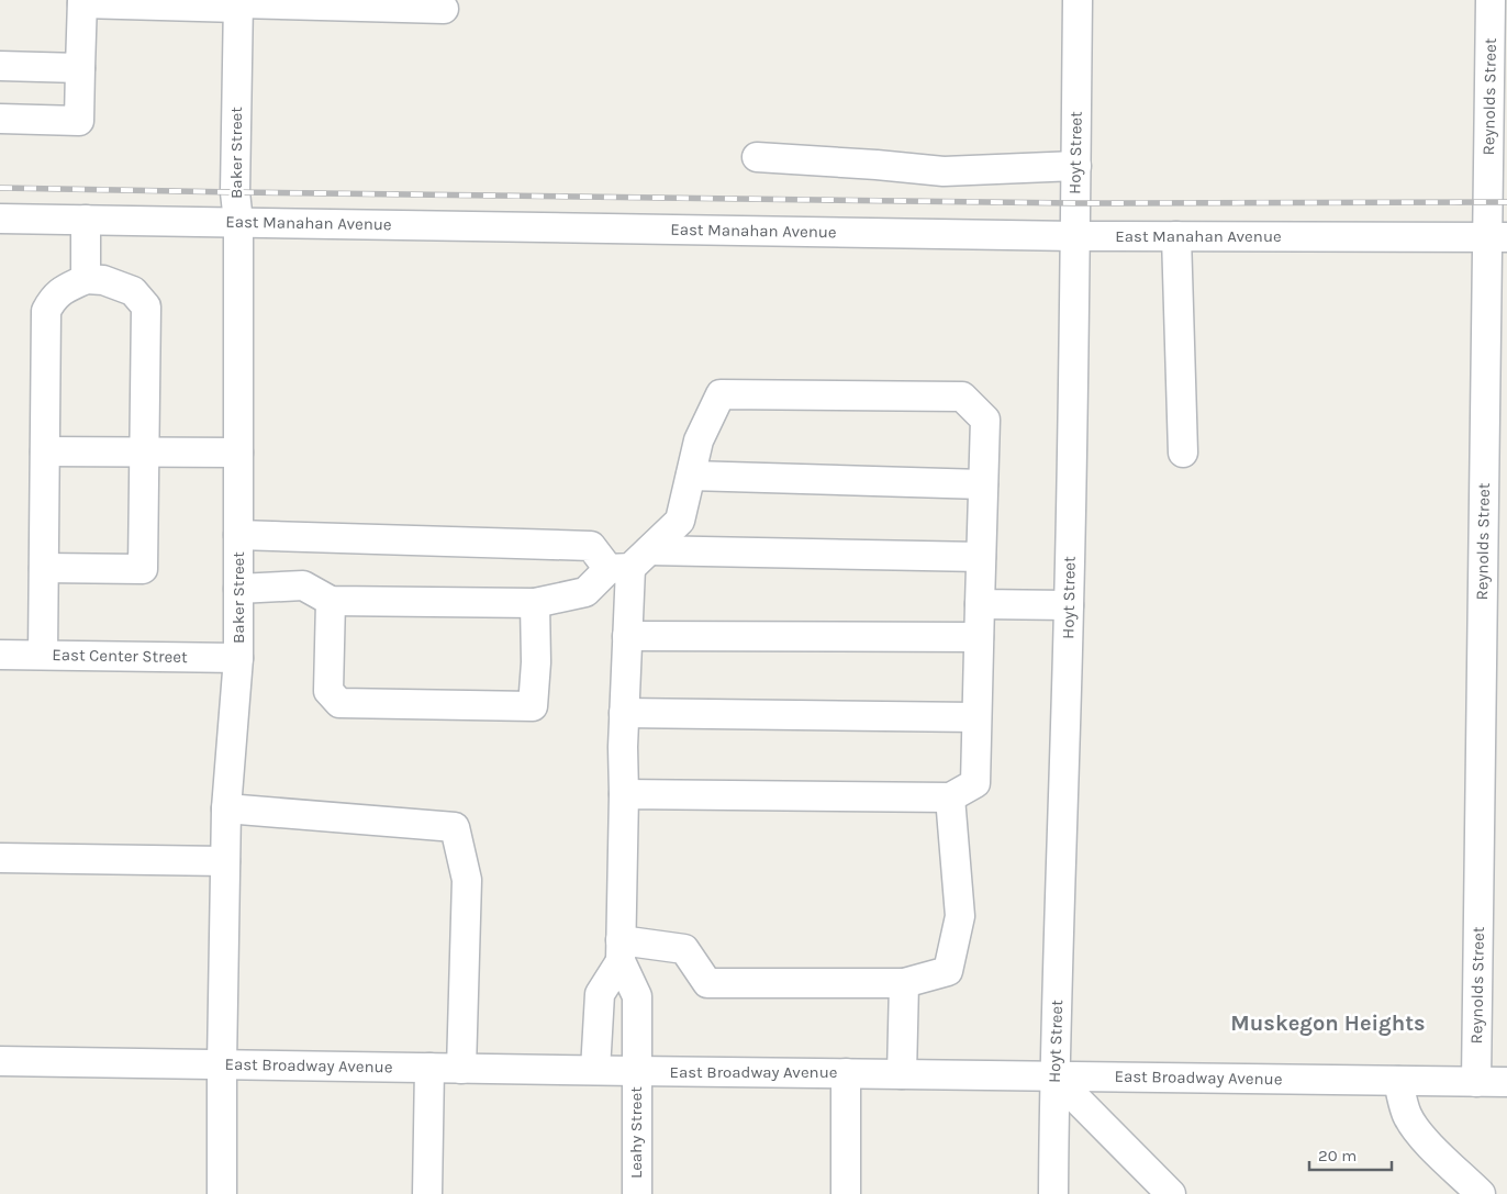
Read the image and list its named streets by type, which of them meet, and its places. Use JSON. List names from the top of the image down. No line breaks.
{"streets":{"street":["Reynolds Street","Baker Street","Hoyt Street","East Manahan Avenue","East Center Street","East Broadway Avenue","Leahy Street"]},"crossings":[["Reynolds Street","East Manahan Avenue"],["Reynolds Street","East Broadway Avenue"],["Baker Street","East Manahan Avenue"],["Baker Street","East Center Street"],["Baker Street","East Broadway Avenue"],["Hoyt Street","East Manahan Avenue"],["Hoyt Street","East Broadway Avenue"],["East Broadway Avenue","Leahy Street"]],"districts":["Muskegon Heights"],"scale_bar":"20 m"}
